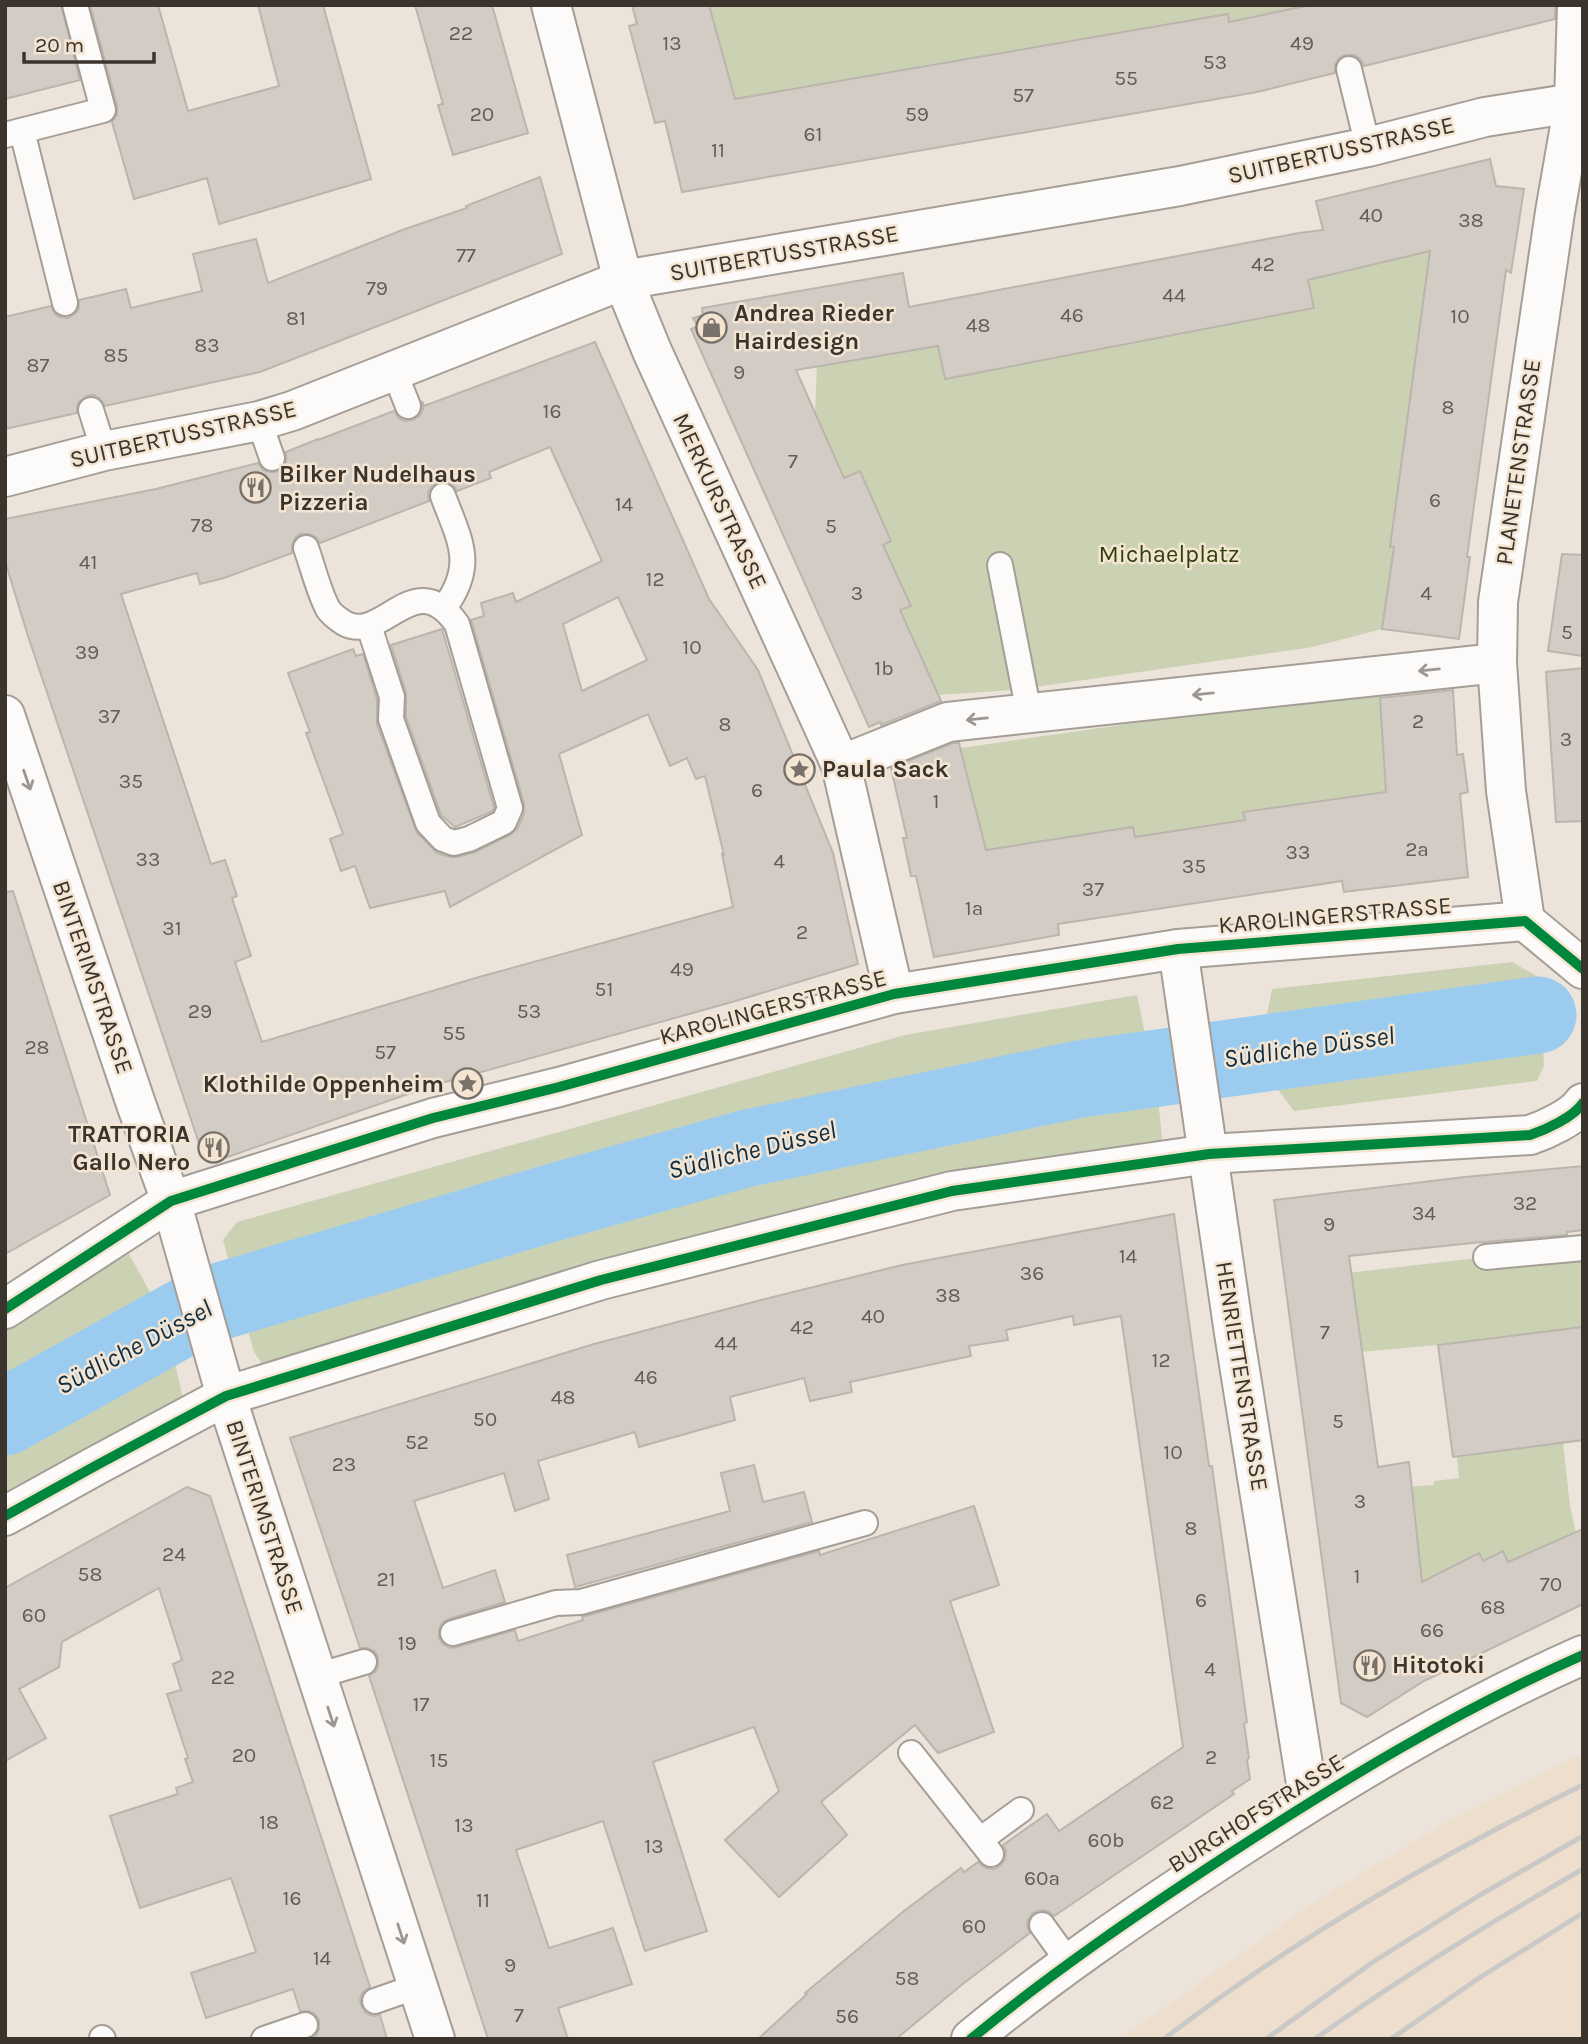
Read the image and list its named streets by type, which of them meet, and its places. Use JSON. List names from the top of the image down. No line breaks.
{"streets":{"street":["SUITBERTUSSTRASSE","PLANETENSTRASSE","MERKURSTRASSE","KAROLINGERSTRASSE","BINTERIMSTRASSE","HENRIETTENSTRASSE","BURGHOFSTRASSE"]},"crossings":[["SUITBERTUSSTRASSE","PLANETENSTRASSE"],["SUITBERTUSSTRASSE","MERKURSTRASSE"],["PLANETENSTRASSE","KAROLINGERSTRASSE"],["MERKURSTRASSE","KAROLINGERSTRASSE"],["KAROLINGERSTRASSE","BINTERIMSTRASSE"],["KAROLINGERSTRASSE","HENRIETTENSTRASSE"],["HENRIETTENSTRASSE","BURGHOFSTRASSE"]],"one_way":["BINTERIMSTRASSE"],"water":["Südliche Düssel"],"parks":["Michaelplatz"],"places":{"shop":["Andrea Rieder Hairdesign"],"restaurant":["Bilker Nudelhaus Pizzeria","TRATTORIA Gallo Nero","Hitotoki"],"place":["Paula Sack","Klothilde Oppenheim"]},"house_numbers":["22","13","49","53","55","57","20","59","61","11","40","38","77","42","79","44","46","10","81","48","83","85","87","9","8","16","7","6","14","78","5","41","12","3","4","5","10","39","1b","37","2","8","3","35","6","1","2a","33","33","4","35","37","1a","31","2","49","51","29","53","55","28","57","32","34","9","14","36","38","40","42","7","44","12","46","48","50","5","52","10","23","3","8","24","58","1","21","70","6","68","60","66","19","4","22","17","20","2","15","62","18","13","60b","13","60a","16","11","60","14","9","58","7","56"],"scale_bar":"20 m"}
